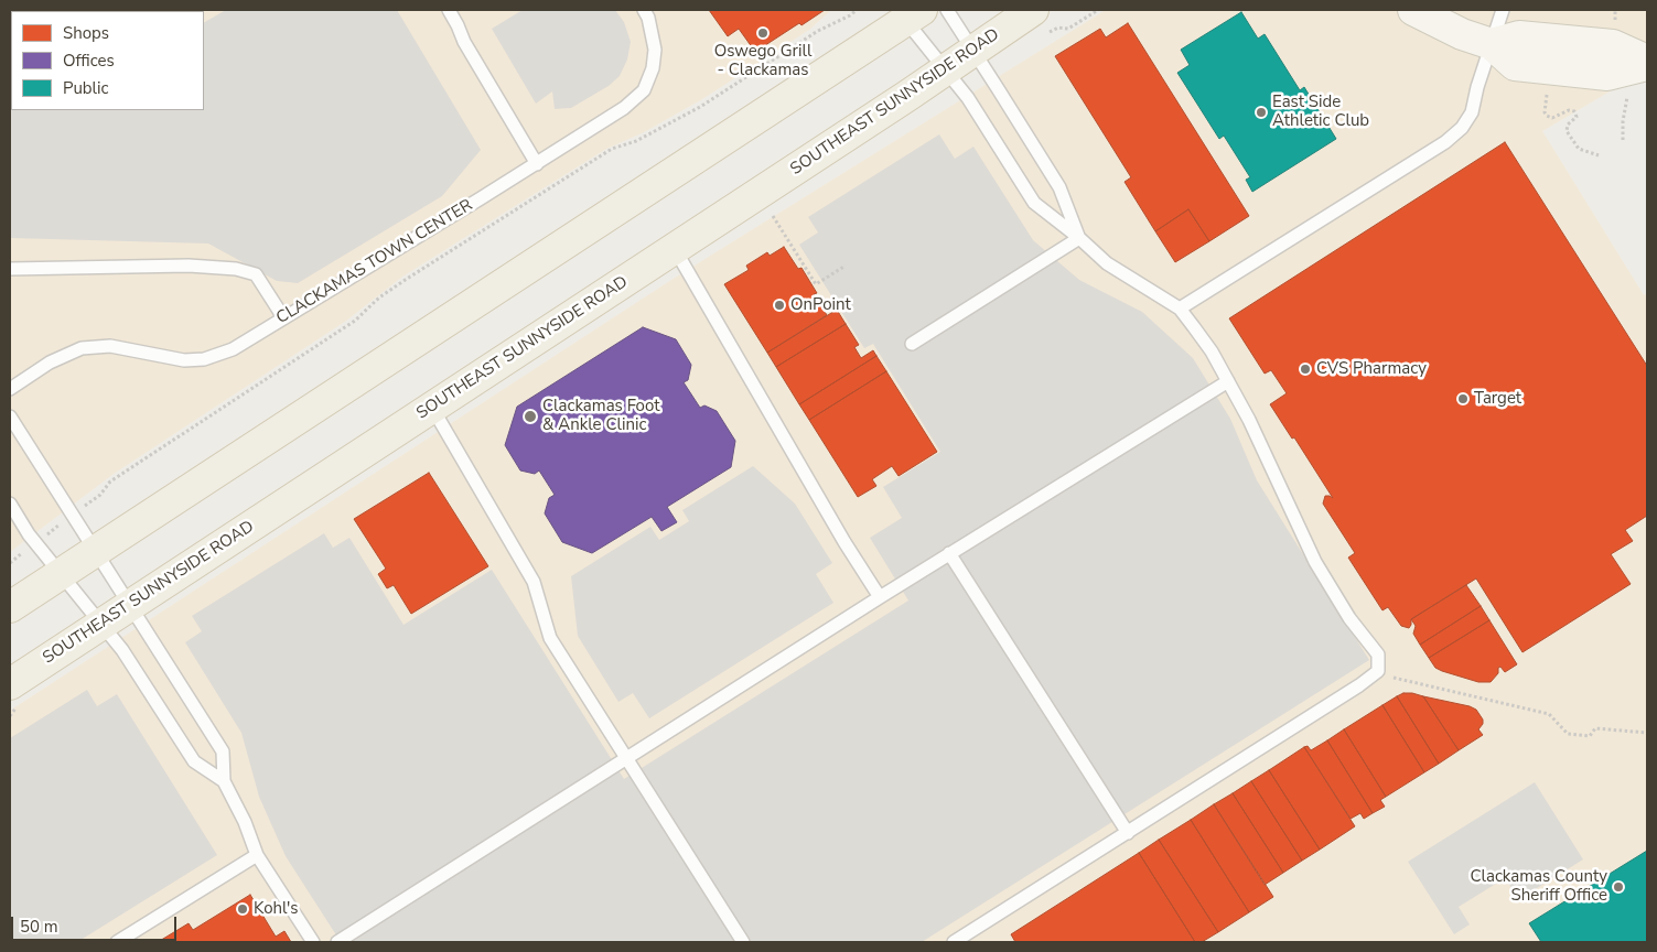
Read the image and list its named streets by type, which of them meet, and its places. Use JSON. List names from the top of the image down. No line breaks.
{"streets":{"main road":["SOUTHEAST SUNNYSIDE ROAD"],"lane":["CLACKAMAS TOWN CENTER"]},"places":["Oswego Grill - Clackamas","East Side Athletic Club","OnPoint","CVS Pharmacy","Target","Clackamas Foot & Ankle Clinic","Clackamas County Sheriff Office","Kohl's"],"legend":["Shops","Offices","Public"],"scale_bar":"50 m"}
